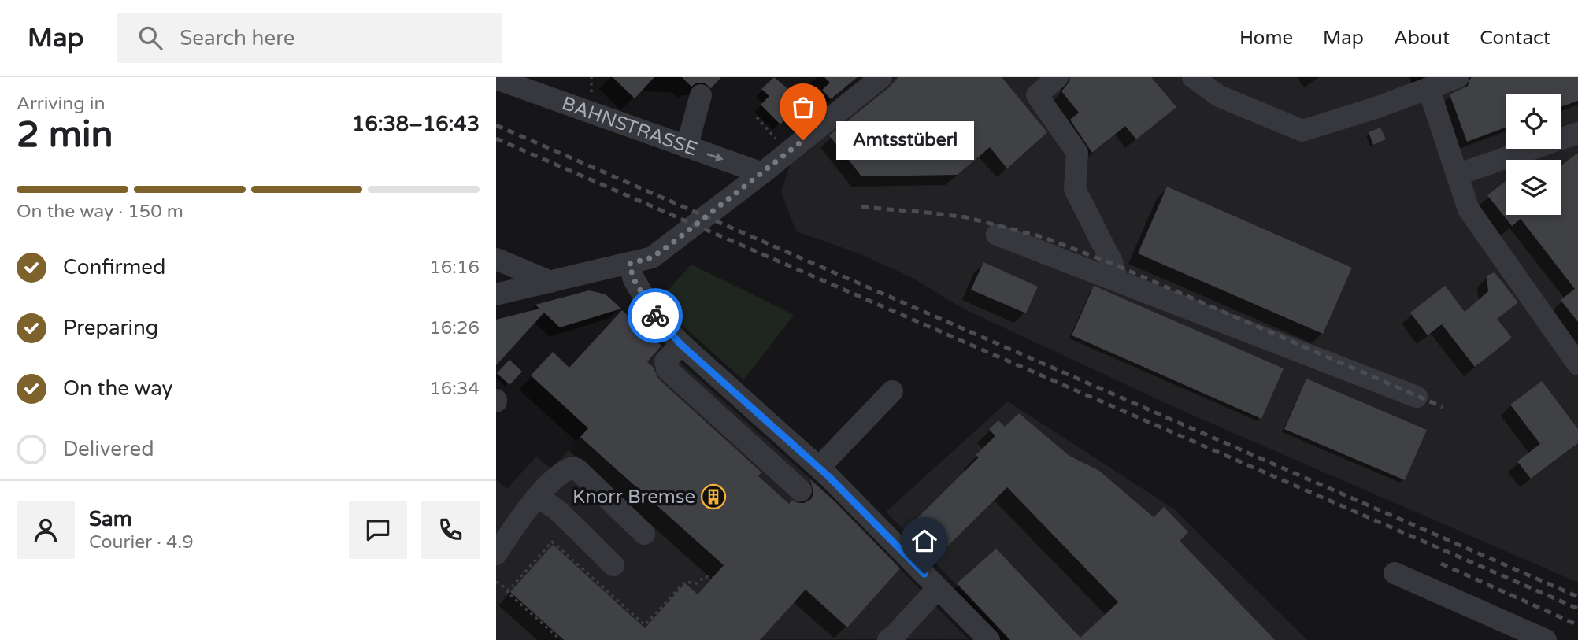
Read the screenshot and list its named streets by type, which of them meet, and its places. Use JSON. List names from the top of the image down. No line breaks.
{"streets":{"street":["BAHNSTRASSE"]},"places":{"other":["Amtsstüberl"],"building":["Knorr Bremse"]},"page":{"header":"Map","search":"Search here","nav":["Home","Map","About","Contact"],"heading":["2 min","Arriving in","16:38–16:43"],"panel":["Sam","Courier · 4.9"],"bubble":"Amtsstüberl","bar":"On the way · 150 m","list":[["Confirmed","16:16"],["Preparing","16:26"],["On the way","16:34"],"Delivered"]}}
